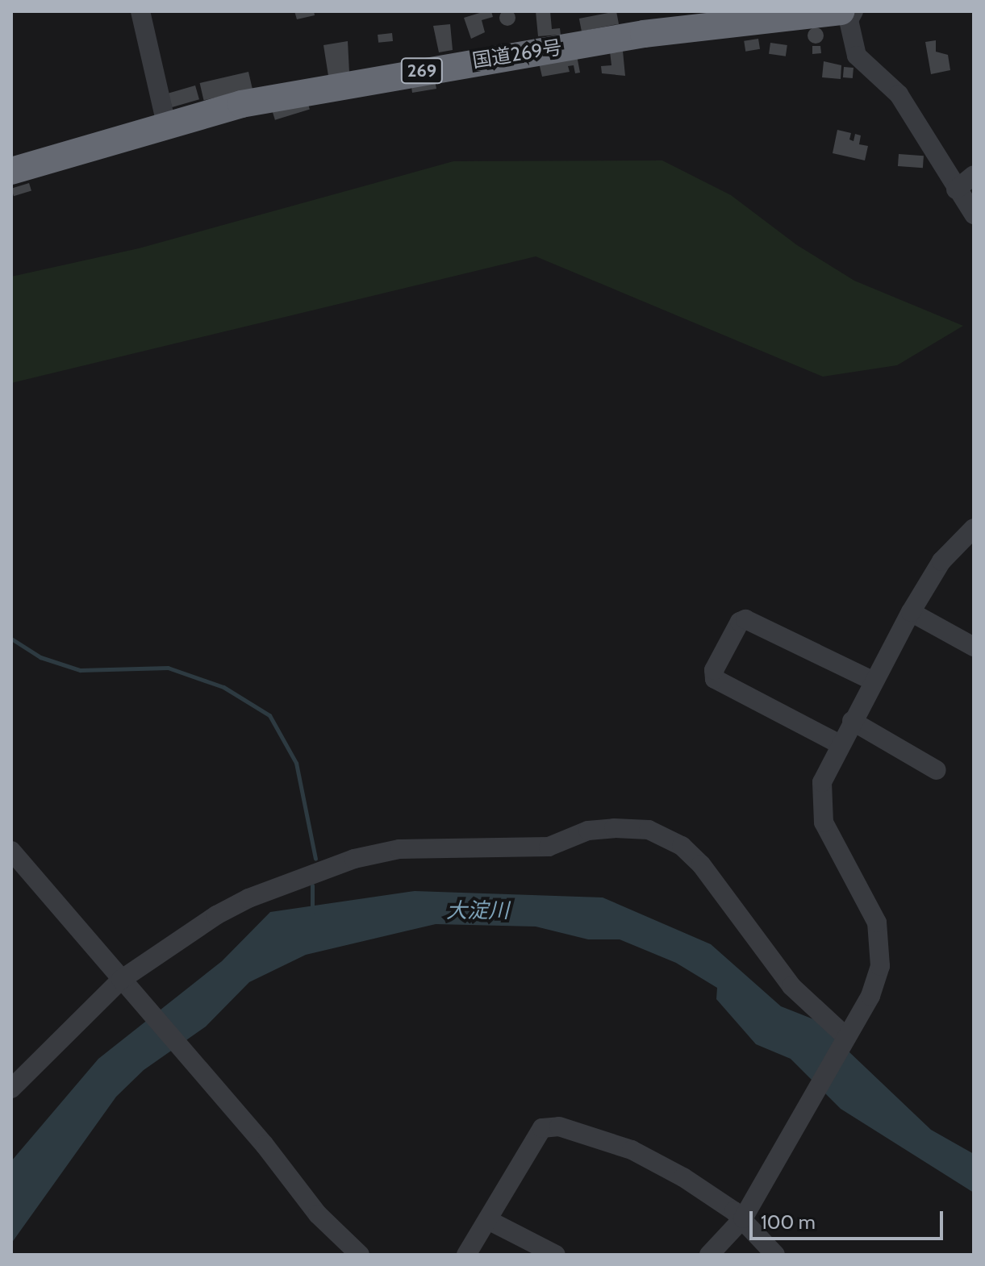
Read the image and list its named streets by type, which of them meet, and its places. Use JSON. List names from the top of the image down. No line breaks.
{"streets":{"highway":["国道269号","269"]},"water":["大淀川"],"scale_bar":"100 m"}
